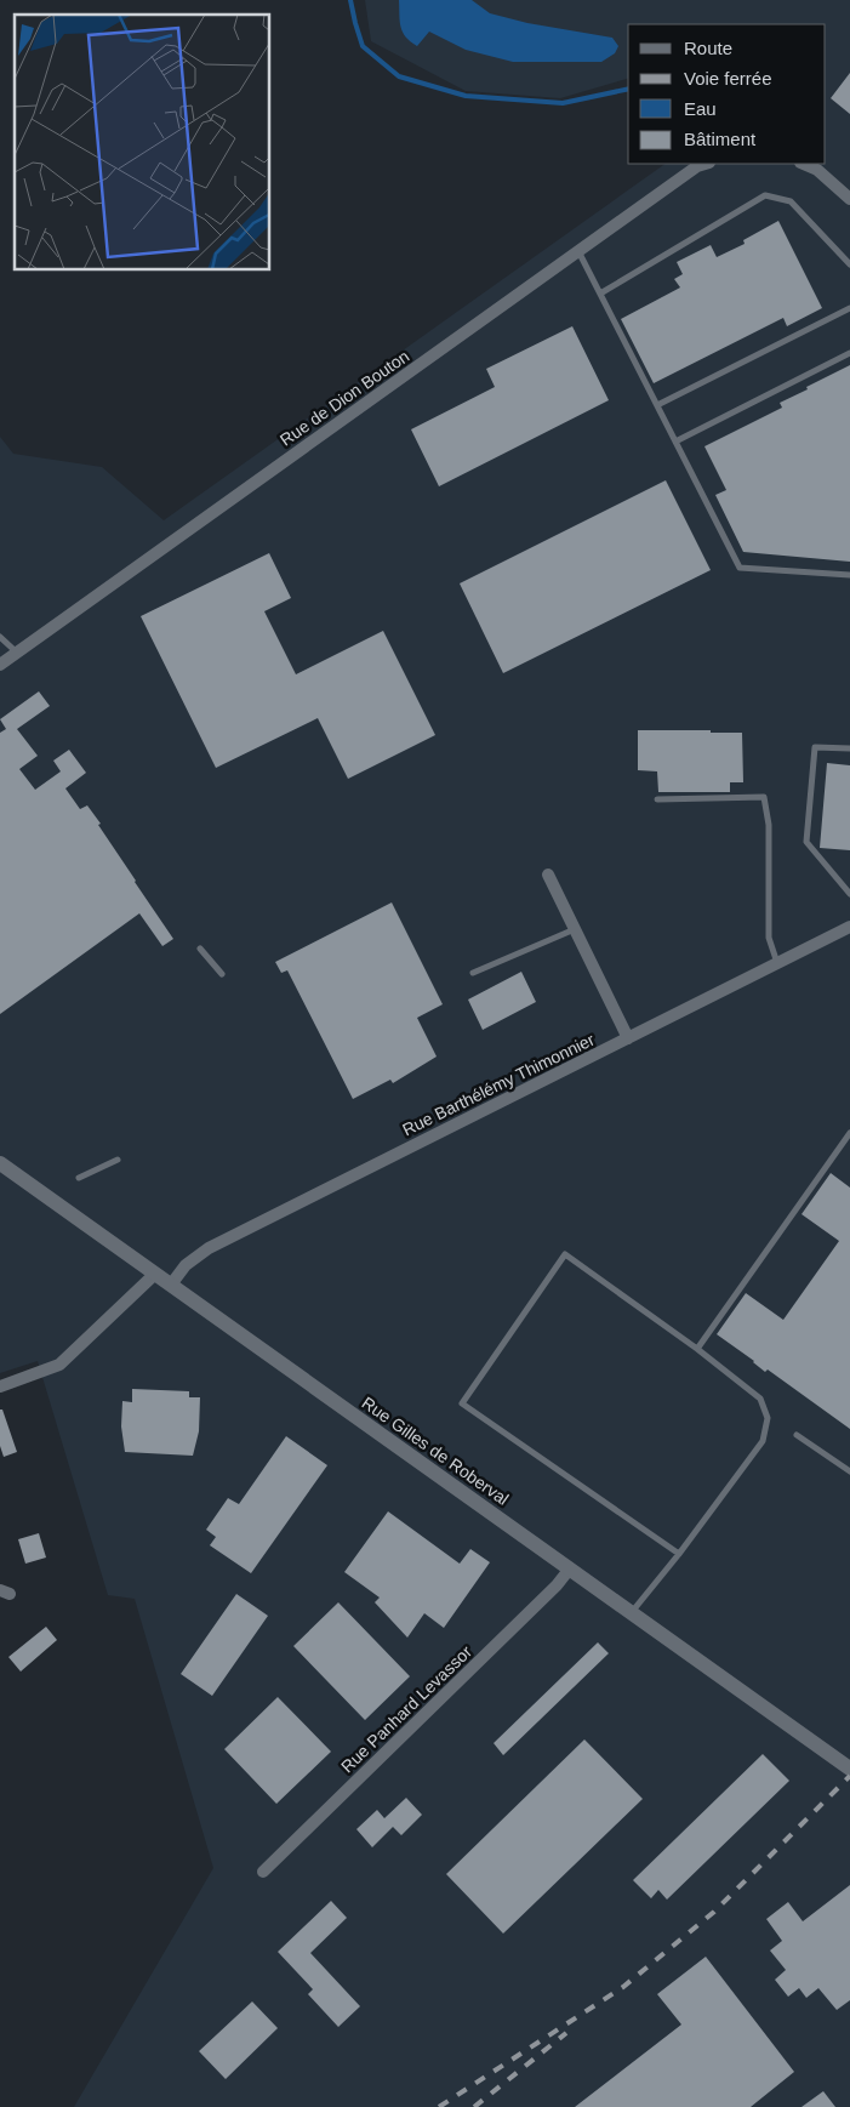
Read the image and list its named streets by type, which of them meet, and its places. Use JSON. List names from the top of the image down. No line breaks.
{"streets":{"street":["Rue de Dion Bouton","Rue Barthélémy Thimonnier","Rue Gilles de Roberval","Rue Panhard Levassor"]},"crossings":[["Rue Barthélémy Thimonnier","Rue Gilles de Roberval"],["Rue Gilles de Roberval","Rue Panhard Levassor"]],"legend":["Route","Voie ferrée","Eau","Bâtiment"]}
